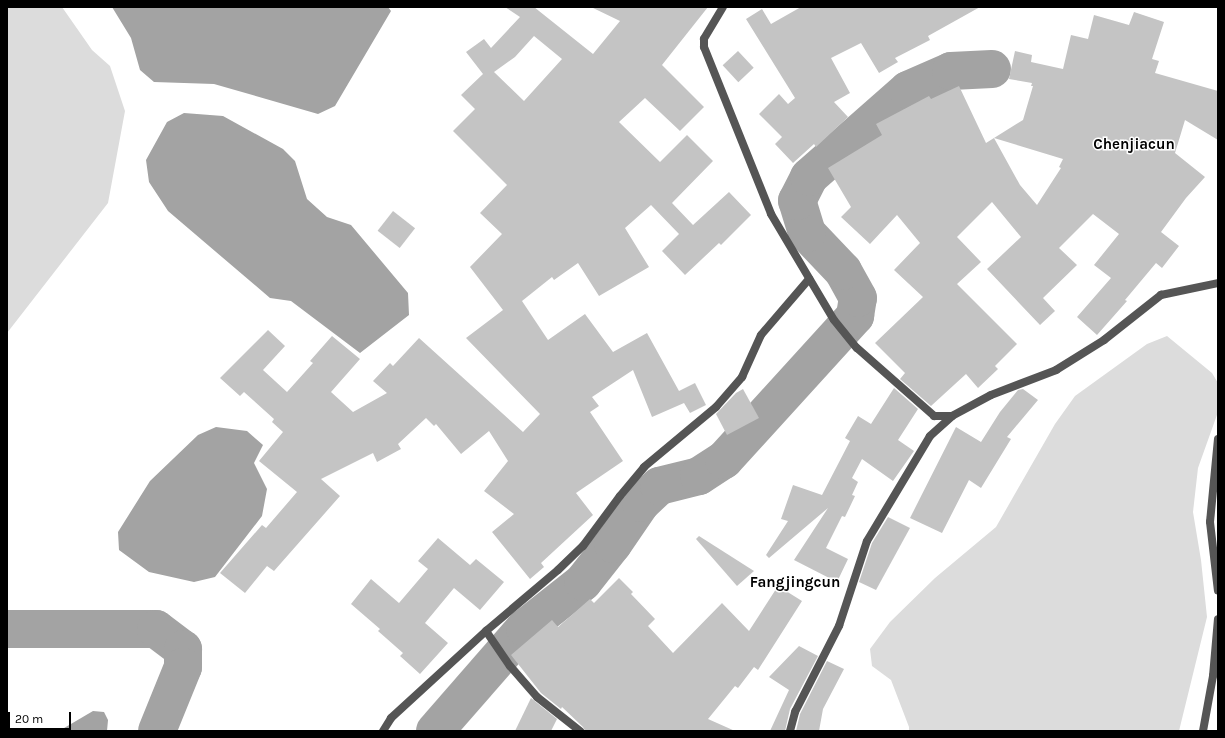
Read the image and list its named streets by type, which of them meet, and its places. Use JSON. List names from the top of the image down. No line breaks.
{"districts":["Chenjiacun","Fangjingcun"],"scale_bar":"20 m"}
